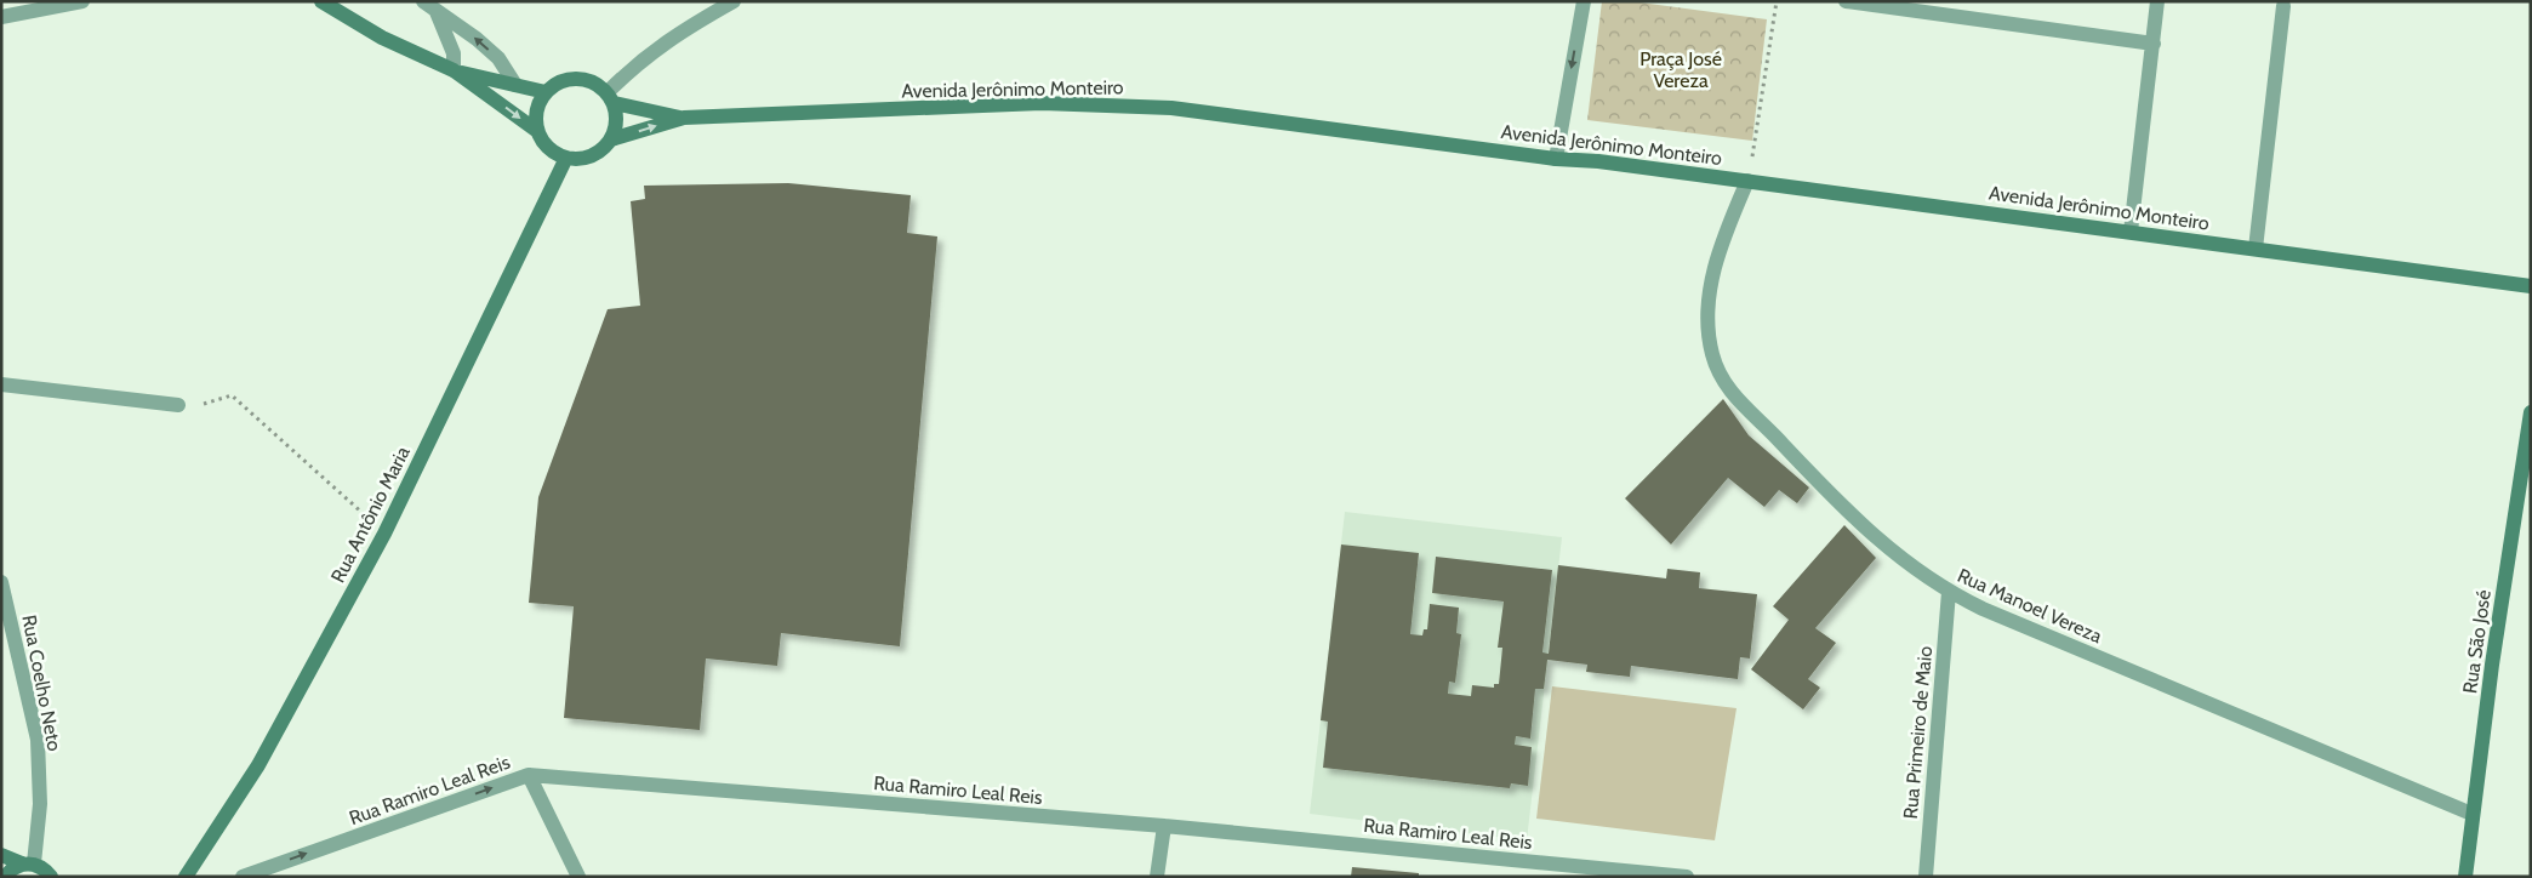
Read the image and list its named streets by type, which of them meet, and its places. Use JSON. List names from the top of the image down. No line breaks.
{"streets":{"street":["Avenida Jerônimo Monteiro","Rua Antônio Maria","Rua Manoel Vereza","Rua São José","Rua Coelho Neto","Rua Primeiro de Maio","Rua Ramiro Leal Reis"]},"crossings":[["Avenida Jerônimo Monteiro","Rua Antônio Maria"],["Avenida Jerônimo Monteiro","Rua Manoel Vereza"],["Rua Manoel Vereza","Rua São José"],["Rua Manoel Vereza","Rua Primeiro de Maio"]],"parks":["Praça José Vereza"]}
